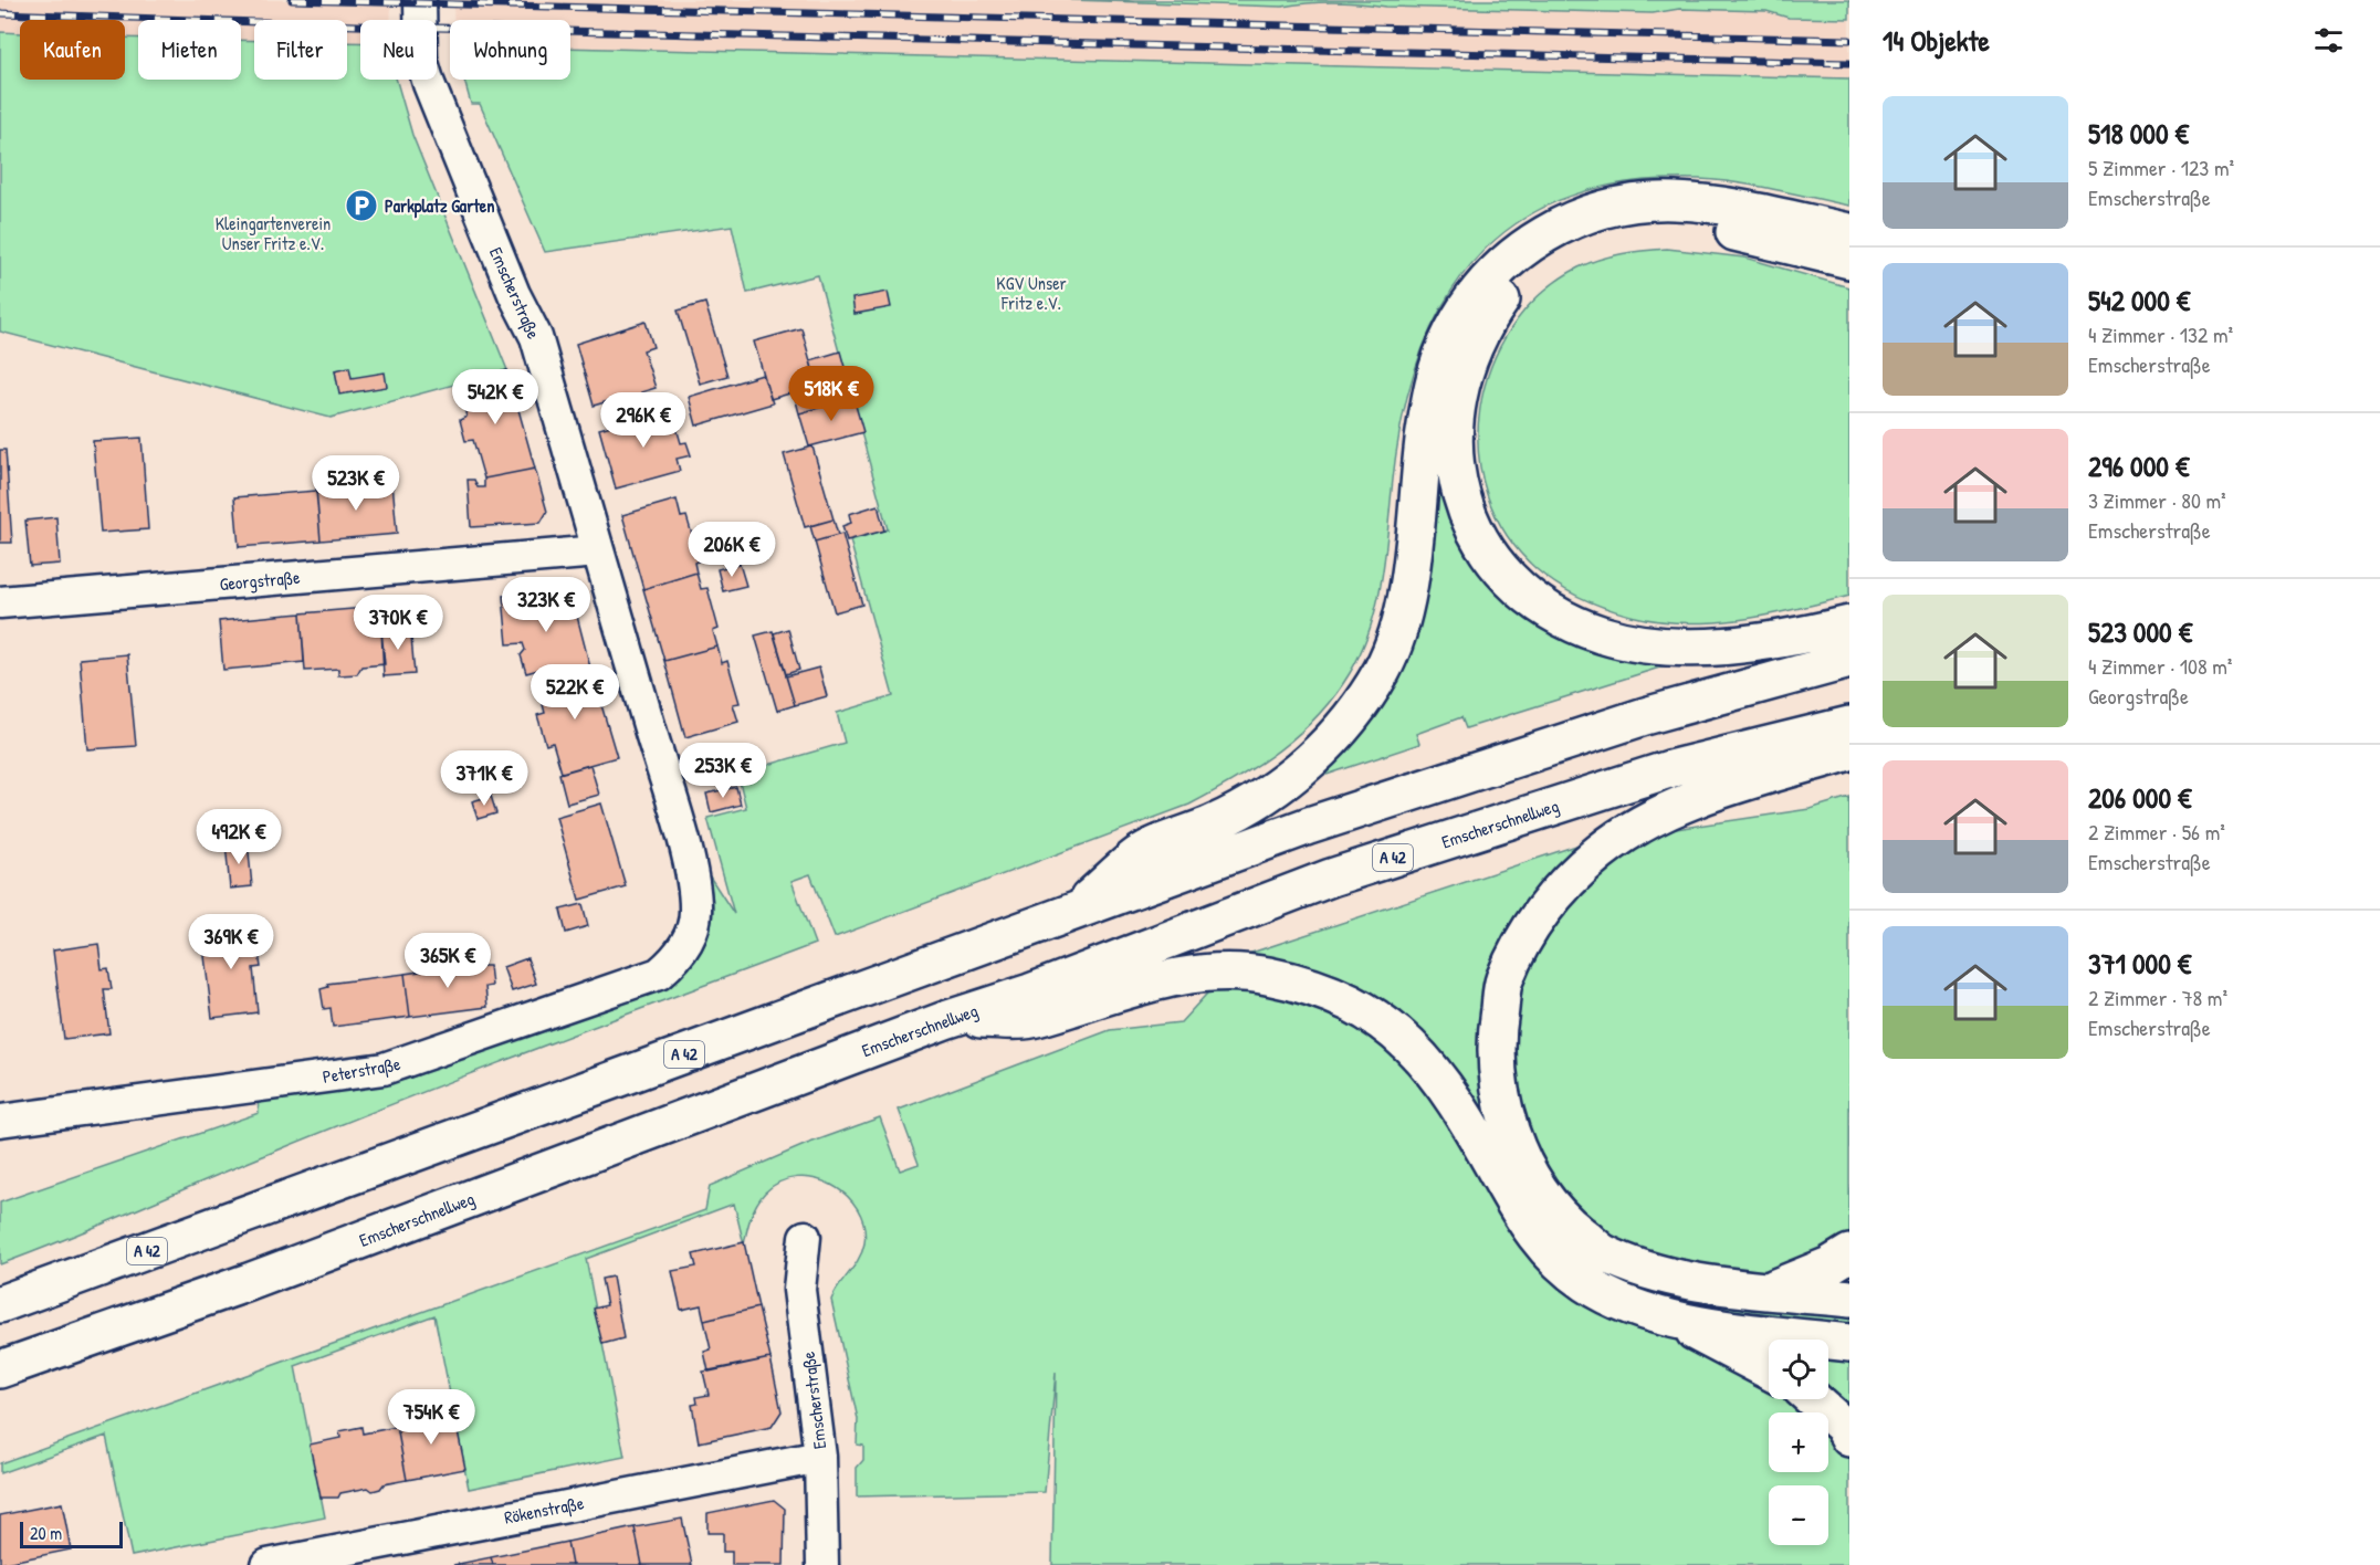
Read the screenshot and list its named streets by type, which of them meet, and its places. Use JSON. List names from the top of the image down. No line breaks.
{"streets":{"highway":["Emscherschnellweg","A 42"],"street":["Emscherstraße","Georgstraße","Peterstraße","Rökenstraße"]},"crossings":[["Emscherstraße","Georgstraße"],["Emscherstraße","Peterstraße"],["Emscherstraße","Rökenstraße"]],"parks":["Kleingartenverein Unser Fritz e.V.","KGV Unser Fritz e.V."],"places":{"parking":["Parkplatz Garten"]},"scale_bar":"20 m","page":{"heading":"14 Objekte","chip":["Kaufen","Mieten","Filter","Neu","Wohnung"],"list":[{"name":"518 000 €","note":"5 Zimmer · 123 m² · Emscherstraße"},{"name":"542 000 €","note":"4 Zimmer · 132 m² · Emscherstraße"},{"name":"296 000 €","note":"3 Zimmer · 80 m² · Emscherstraße"},{"name":"523 000 €","note":"4 Zimmer · 108 m² · Georgstraße"},{"name":"206 000 €","note":"2 Zimmer · 56 m² · Emscherstraße"},{"name":"371 000 €","note":"2 Zimmer · 78 m² · Emscherstraße"}],"price":["518K €","542K €","296K €","523K €","206K €","323K €","370K €","522K €","253K €","371K €","492K €","369K €","365K €","754K €"],"map_buttons":["+","−"],"scale":"20 m"}}
